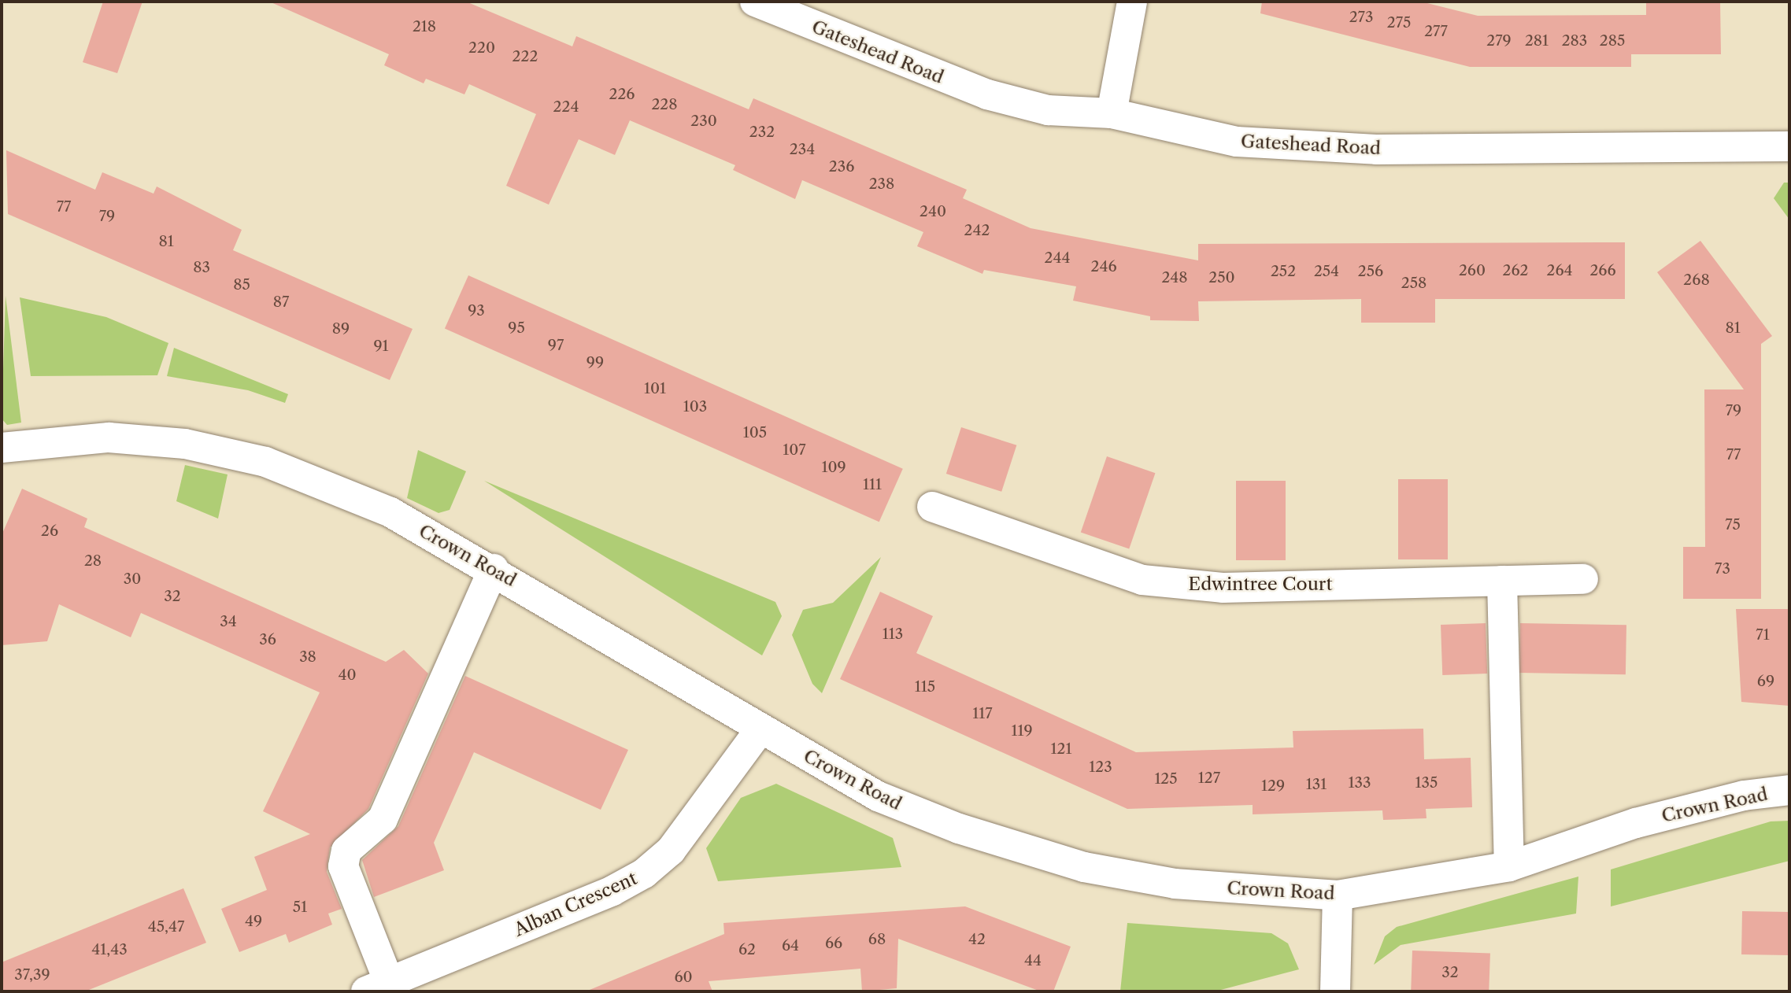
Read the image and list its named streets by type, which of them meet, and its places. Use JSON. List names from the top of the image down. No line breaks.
{"streets":{"street":["Gateshead Road","Crown Road","Edwintree Court","Alban Crescent"]},"crossings":[["Crown Road","Alban Crescent"]],"house_numbers":["273","275","218","277","279","281","283","285","220","222","226","228","224","230","232","234","236","238","77","240","79","242","81","244","246","83","260","262","264","266","252","254","256","248","250","268","258","85","87","93","95","81","89","97","91","99","101","103","79","105","107","77","109","111","75","26","28","73","30","32","34","113","71","36","38","40","69","115","117","119","121","123","127","125","133","135","131","129","51","49","45,47","68","42","66","64","41,43","62","44","32","37,39","60"]}
